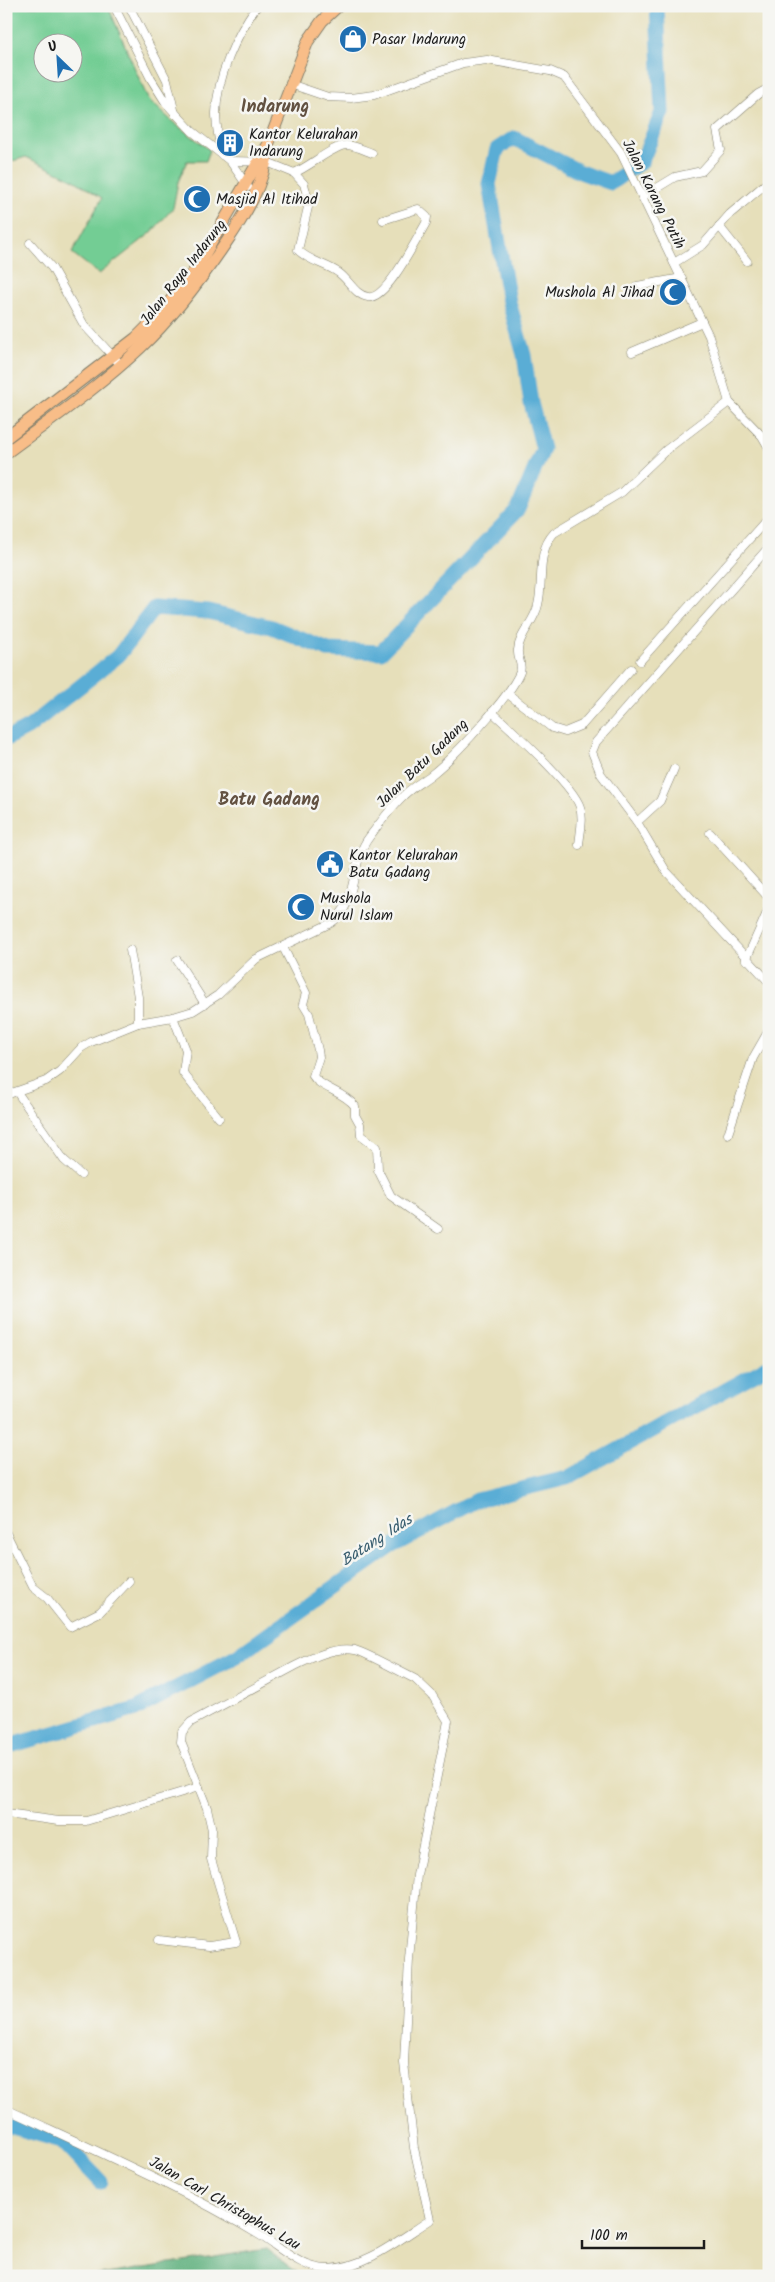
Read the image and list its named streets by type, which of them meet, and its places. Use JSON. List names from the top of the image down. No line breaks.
{"streets":{"highway":["Jalan Raya Indarung"],"street":["Jalan Karang Putih","Jalan Batu Gadang","Jalan Carl Christophus Lau"]},"crossings":[["Jalan Karang Putih","Jalan Raya Indarung"],["Jalan Karang Putih","Jalan Batu Gadang"]],"districts":["Indarung","Batu Gadang"],"water":["Batang Idas"],"places":{"shop":["Pasar Indarung"],"building":["Kantor Kelurahan Indarung"],"mosque":["Masjid Al Itihad","Mushola Al Jihad","Mushola Nurul Islam"],"public building":["Kantor Kelurahan Batu Gadang"]},"scale_bar":"100 m","north":"top left"}
